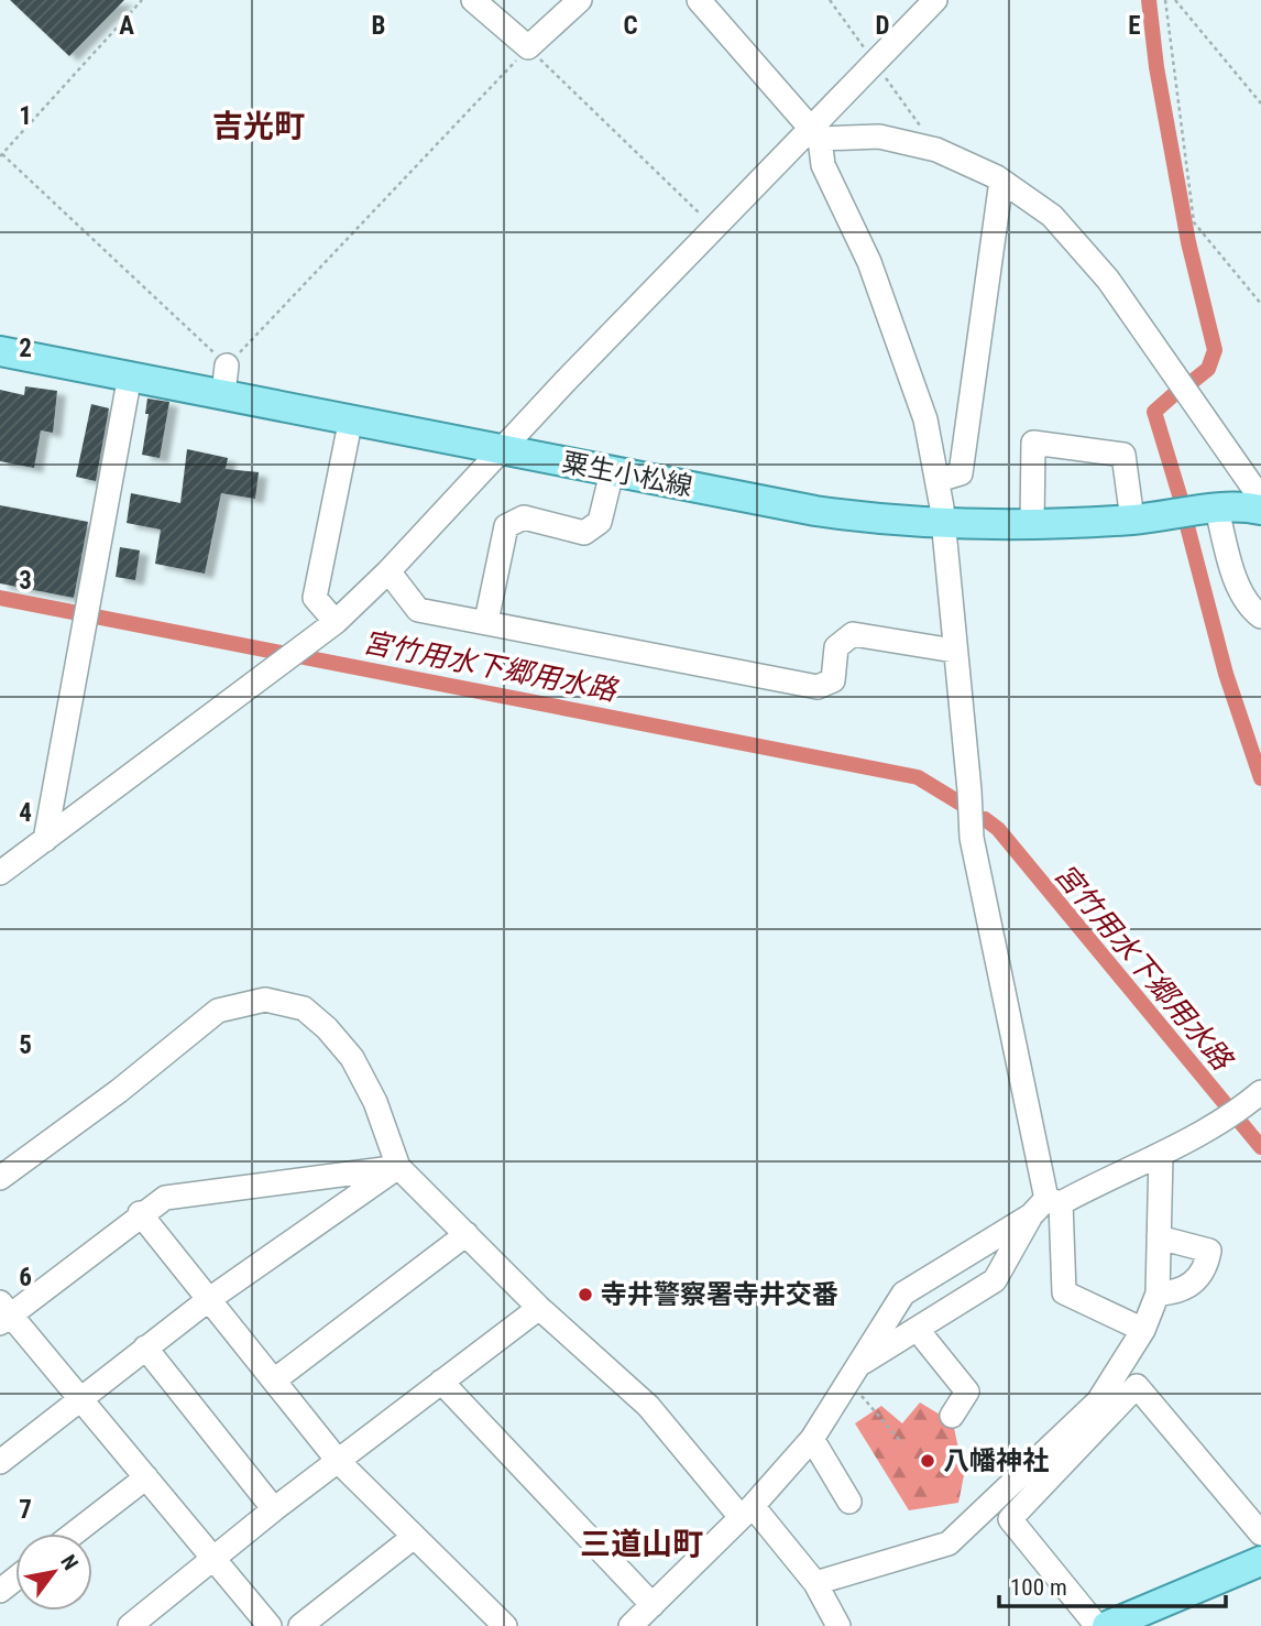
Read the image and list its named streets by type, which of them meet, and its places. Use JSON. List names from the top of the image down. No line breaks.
{"streets":{"main road":["粟生小松線"]},"districts":["吉光町","三道山町"],"water":["宮竹用水下郷用水路"],"places":["寺井警察署寺井交番","八幡神社"],"scale_bar":"100 m","north":"top right","grid":{"columns":["A","B","C","D","E"],"rows":["1","2","3","4","5","6","7"]}}
